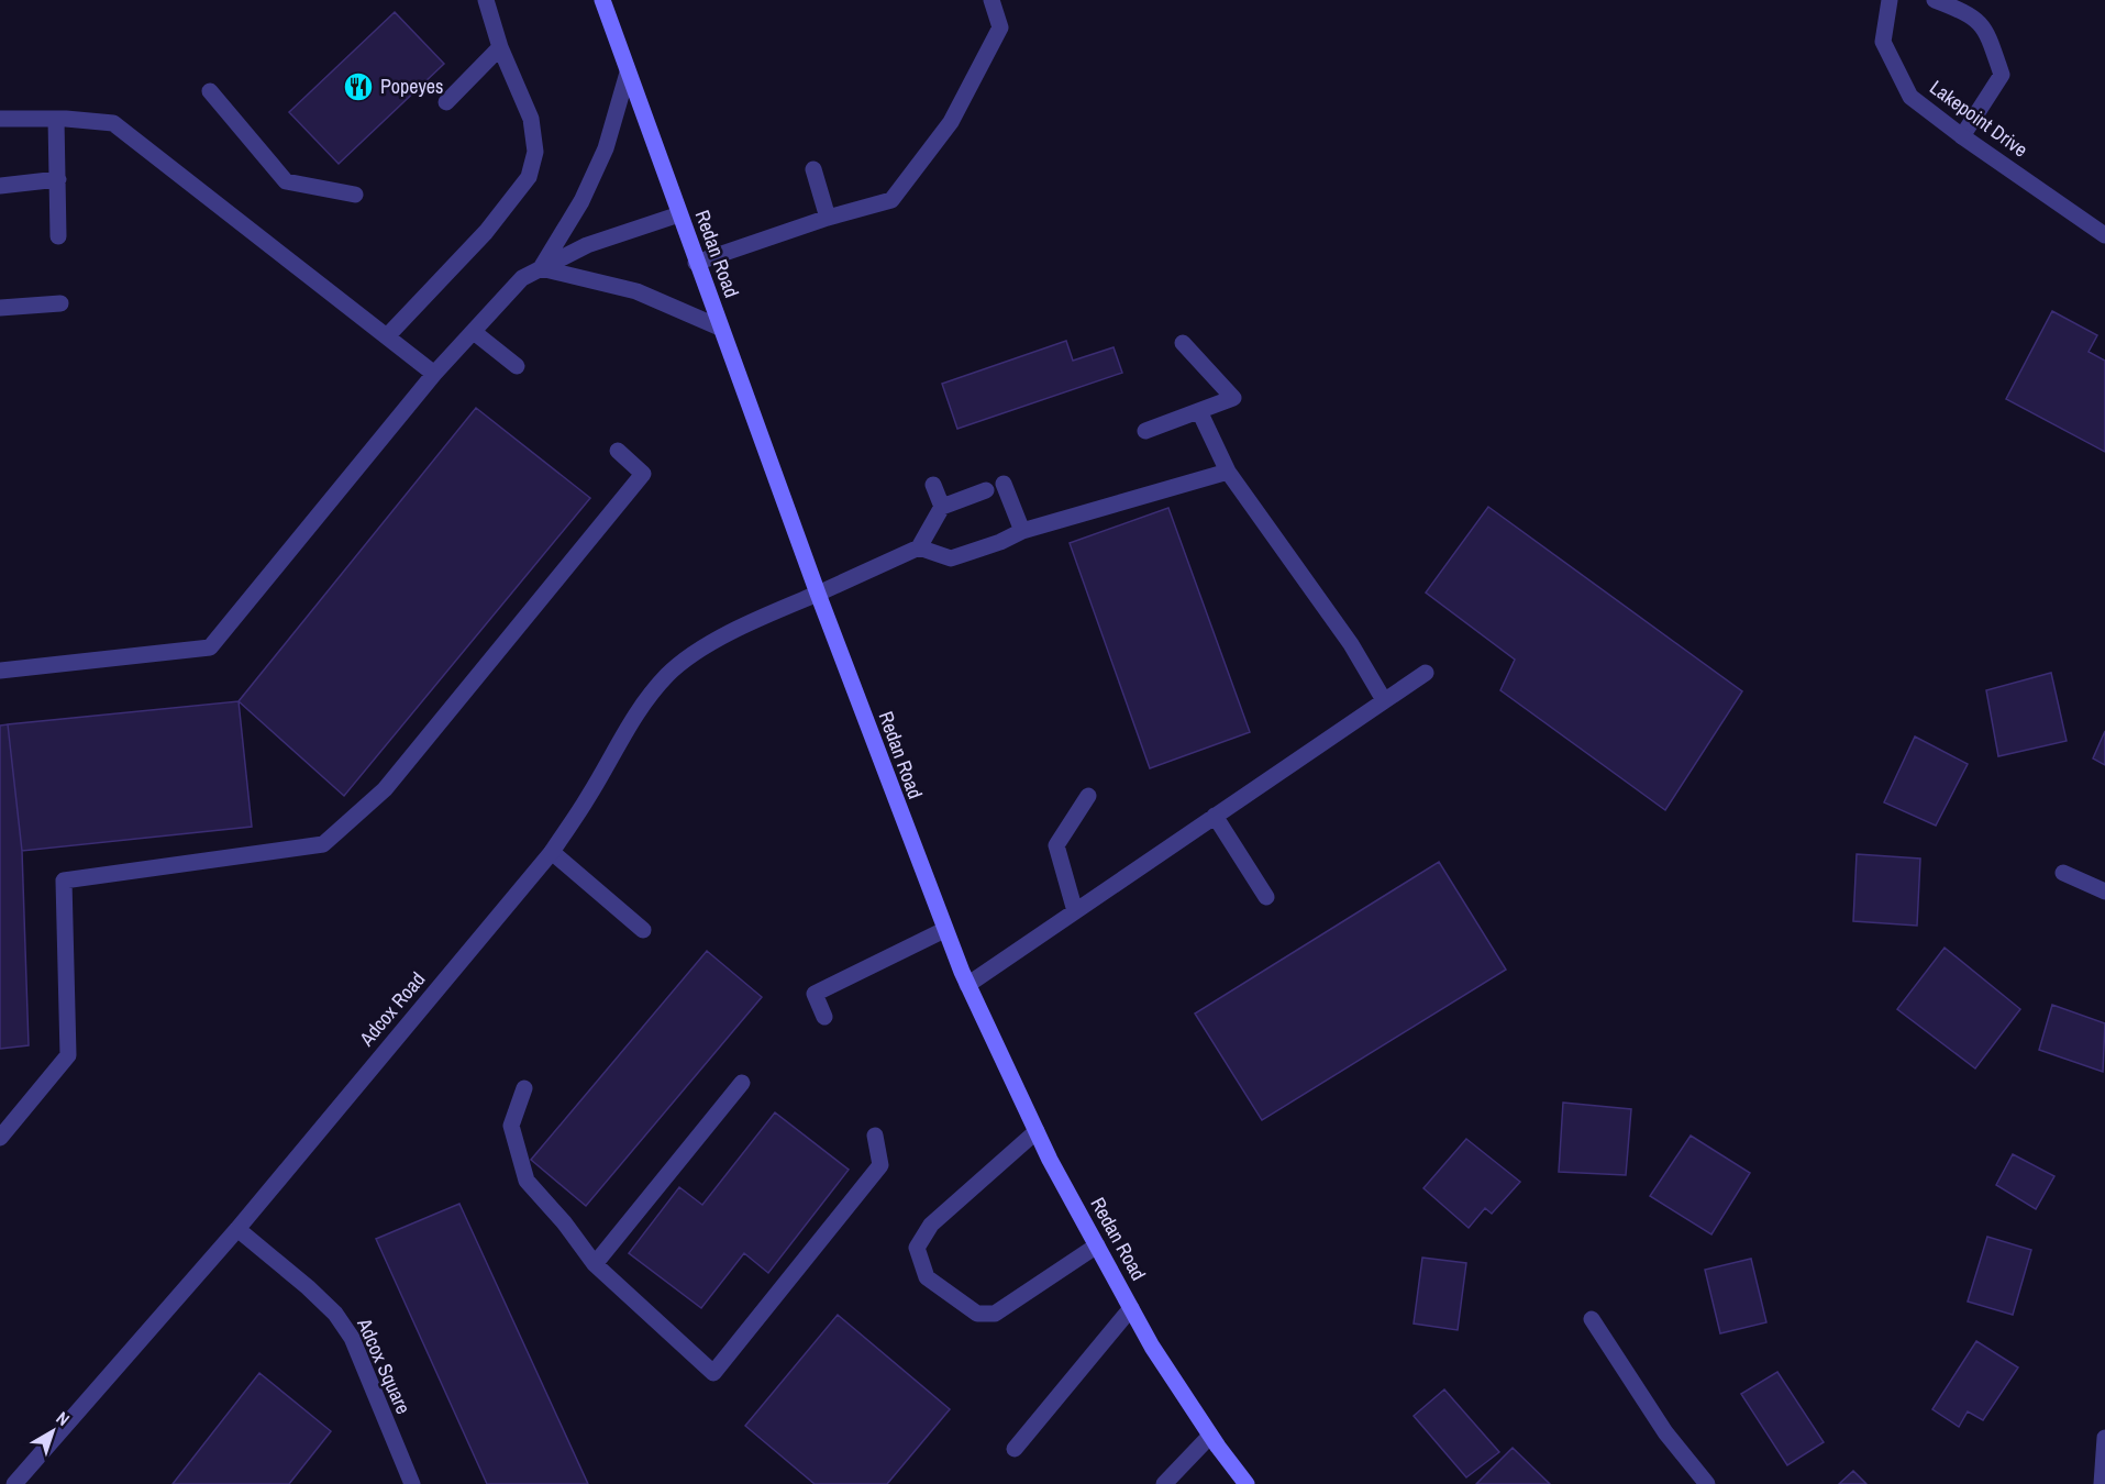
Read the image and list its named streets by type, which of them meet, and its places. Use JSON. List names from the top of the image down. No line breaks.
{"streets":{"main road":["Redan Road"],"street":["Lakepoint Drive","Adcox Road","Adcox Square"]},"crossings":[["Redan Road","Adcox Road"],["Adcox Road","Adcox Square"]],"places":{"restaurant":["Popeyes"]},"north":"top right"}
